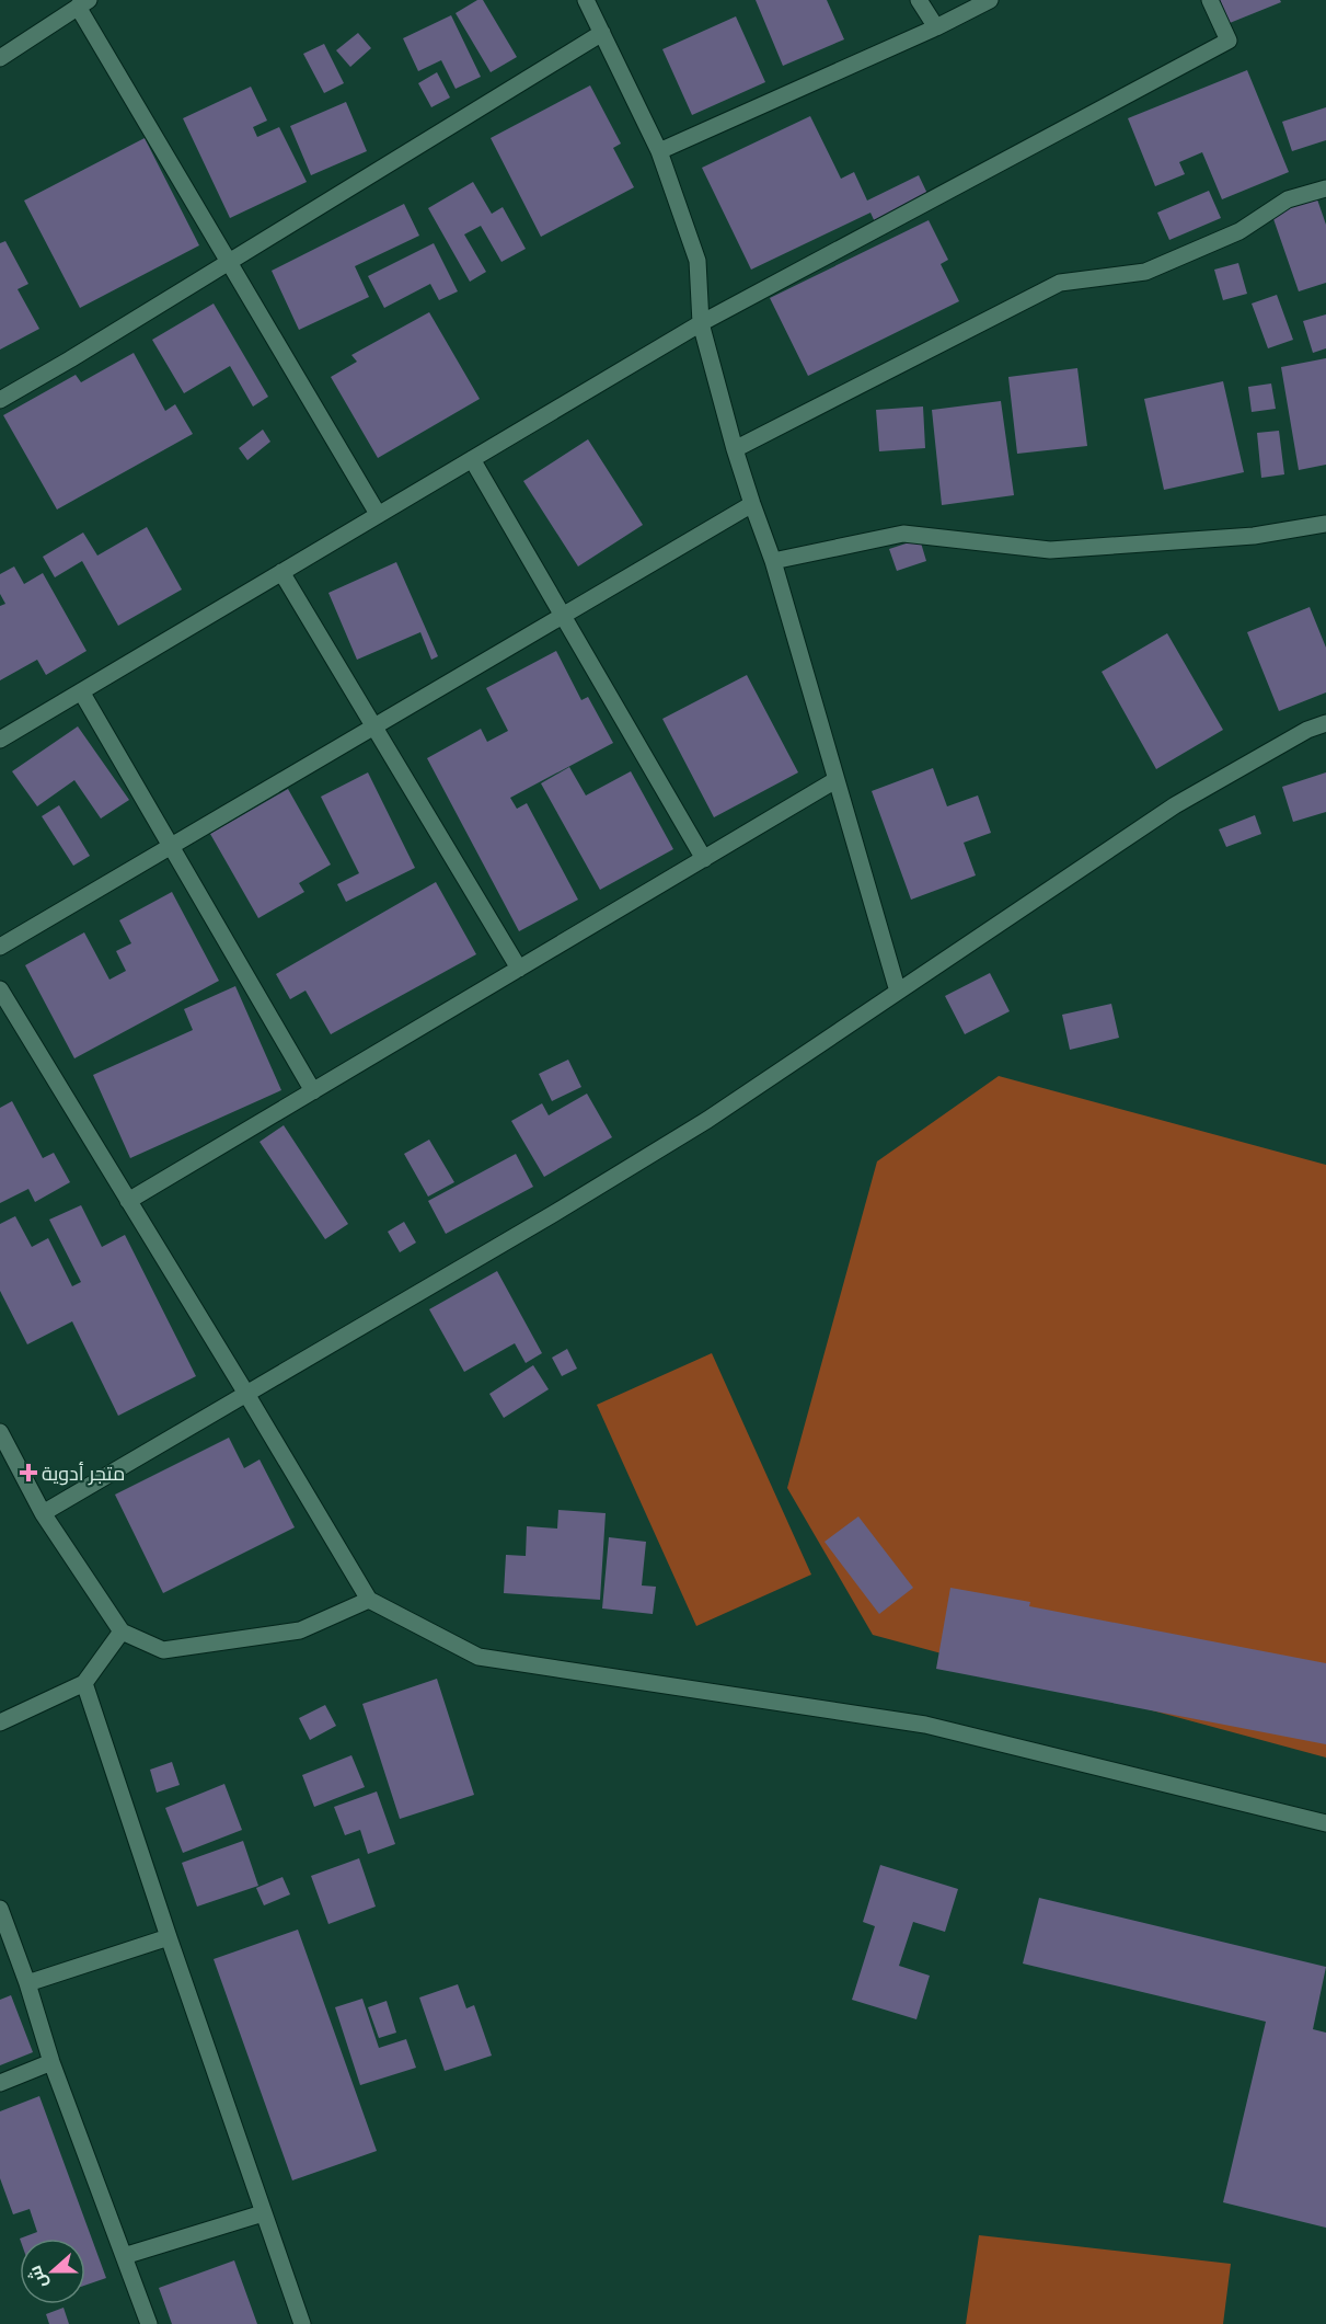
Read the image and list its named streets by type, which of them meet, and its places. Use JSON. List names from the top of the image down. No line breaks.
{"places":{"health":["متجر أدوية"]},"north":"left"}
